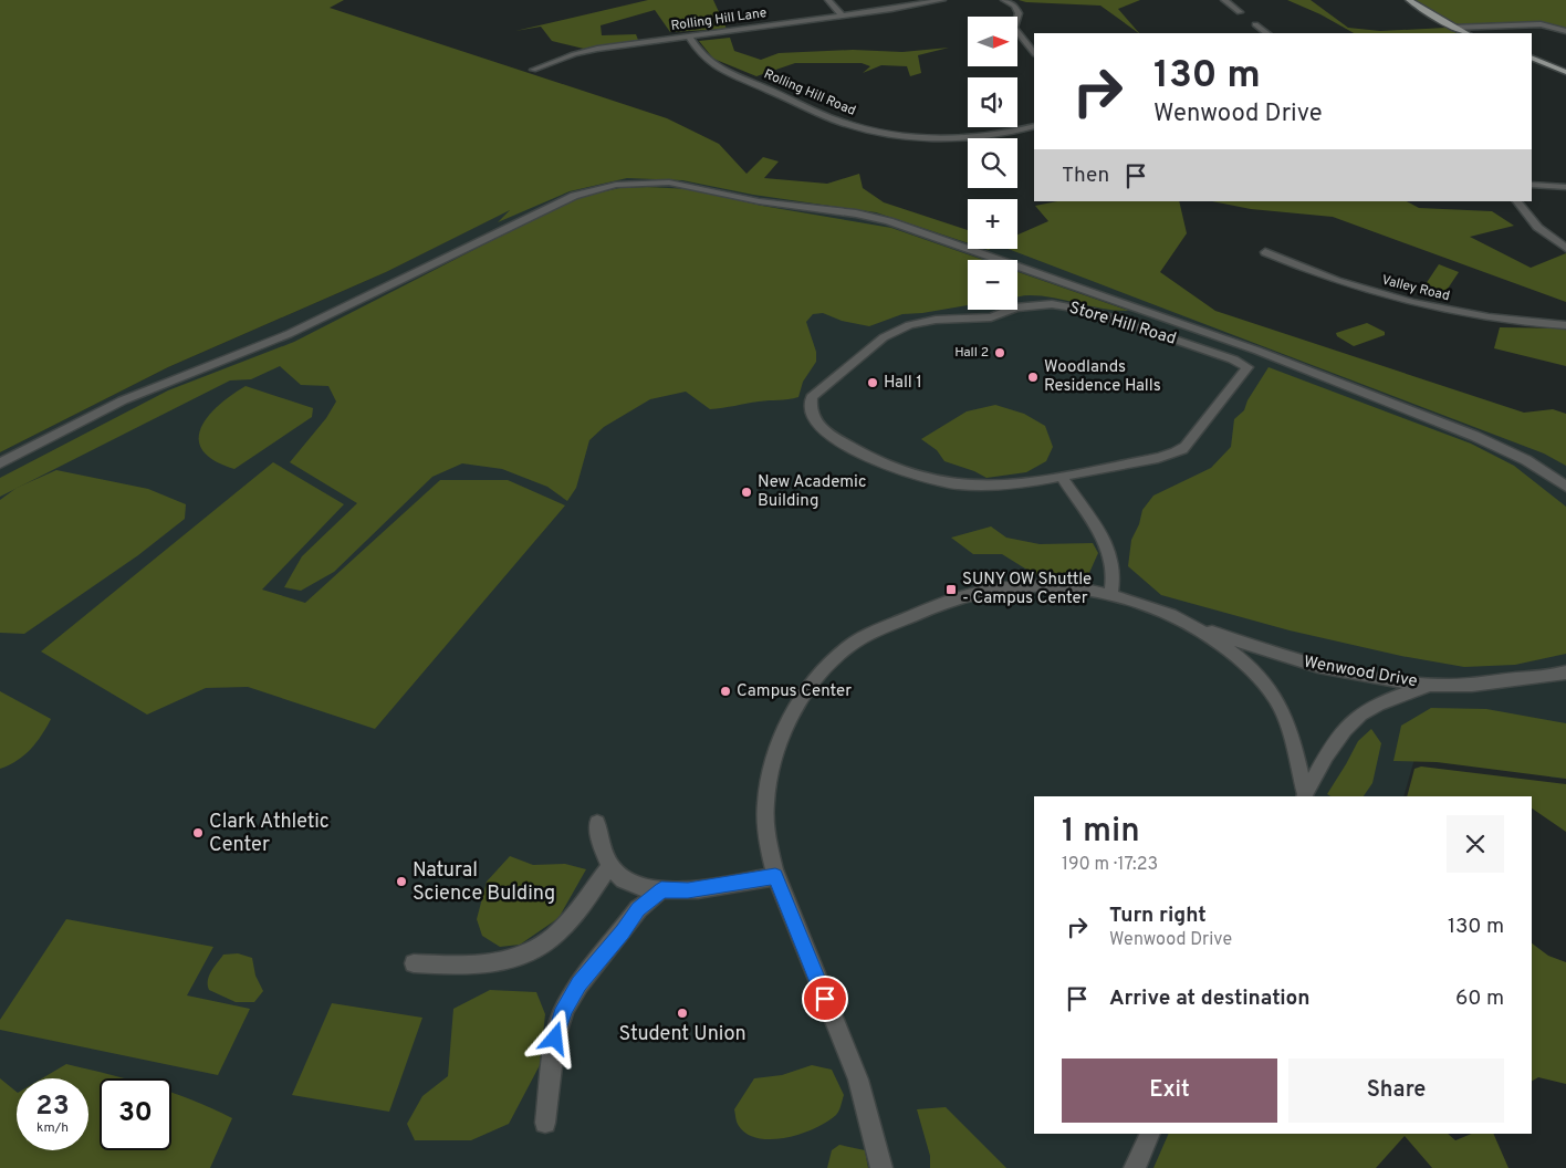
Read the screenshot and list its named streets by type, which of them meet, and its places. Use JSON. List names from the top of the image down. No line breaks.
{"streets":{"street":["Rolling Hill Lane","Rolling Hill Road","Valley Road","Store Hill Road","Wenwood Drive"]},"crossings":[["Rolling Hill Lane","Rolling Hill Road"]],"places":{"other":["Hall 2","Woodlands Residence Halls","Hall 1","New Academic Building","Campus Center","Clark Athletic Center","Natural Science Bulding","Student Union"],"transit":["SUNY OW Shuttle - Campus Center"]},"north":"right","page":{"map_buttons":["+","−"],"turn":["130 m","Wenwood Drive"],"then":"Then","heading":["1 min","190 m · 17:23"],"list":[{"name":"Turn right","note":"Wenwood Drive","value":"130 m"},{"name":"Arrive at destination","value":"60 m"}],"buttons":["Exit","Share"],"speed":"23 km/h","limit":"30"}}
